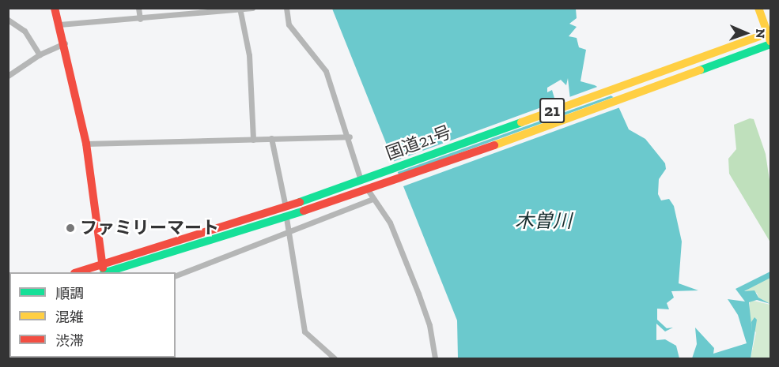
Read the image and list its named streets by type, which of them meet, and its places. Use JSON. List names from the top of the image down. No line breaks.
{"streets":{"main road":["21","国道21号"]},"water":["木曽川"],"places":["ファミリーマート"],"legend":["順調","混雑","渋滞"],"north":"right"}
